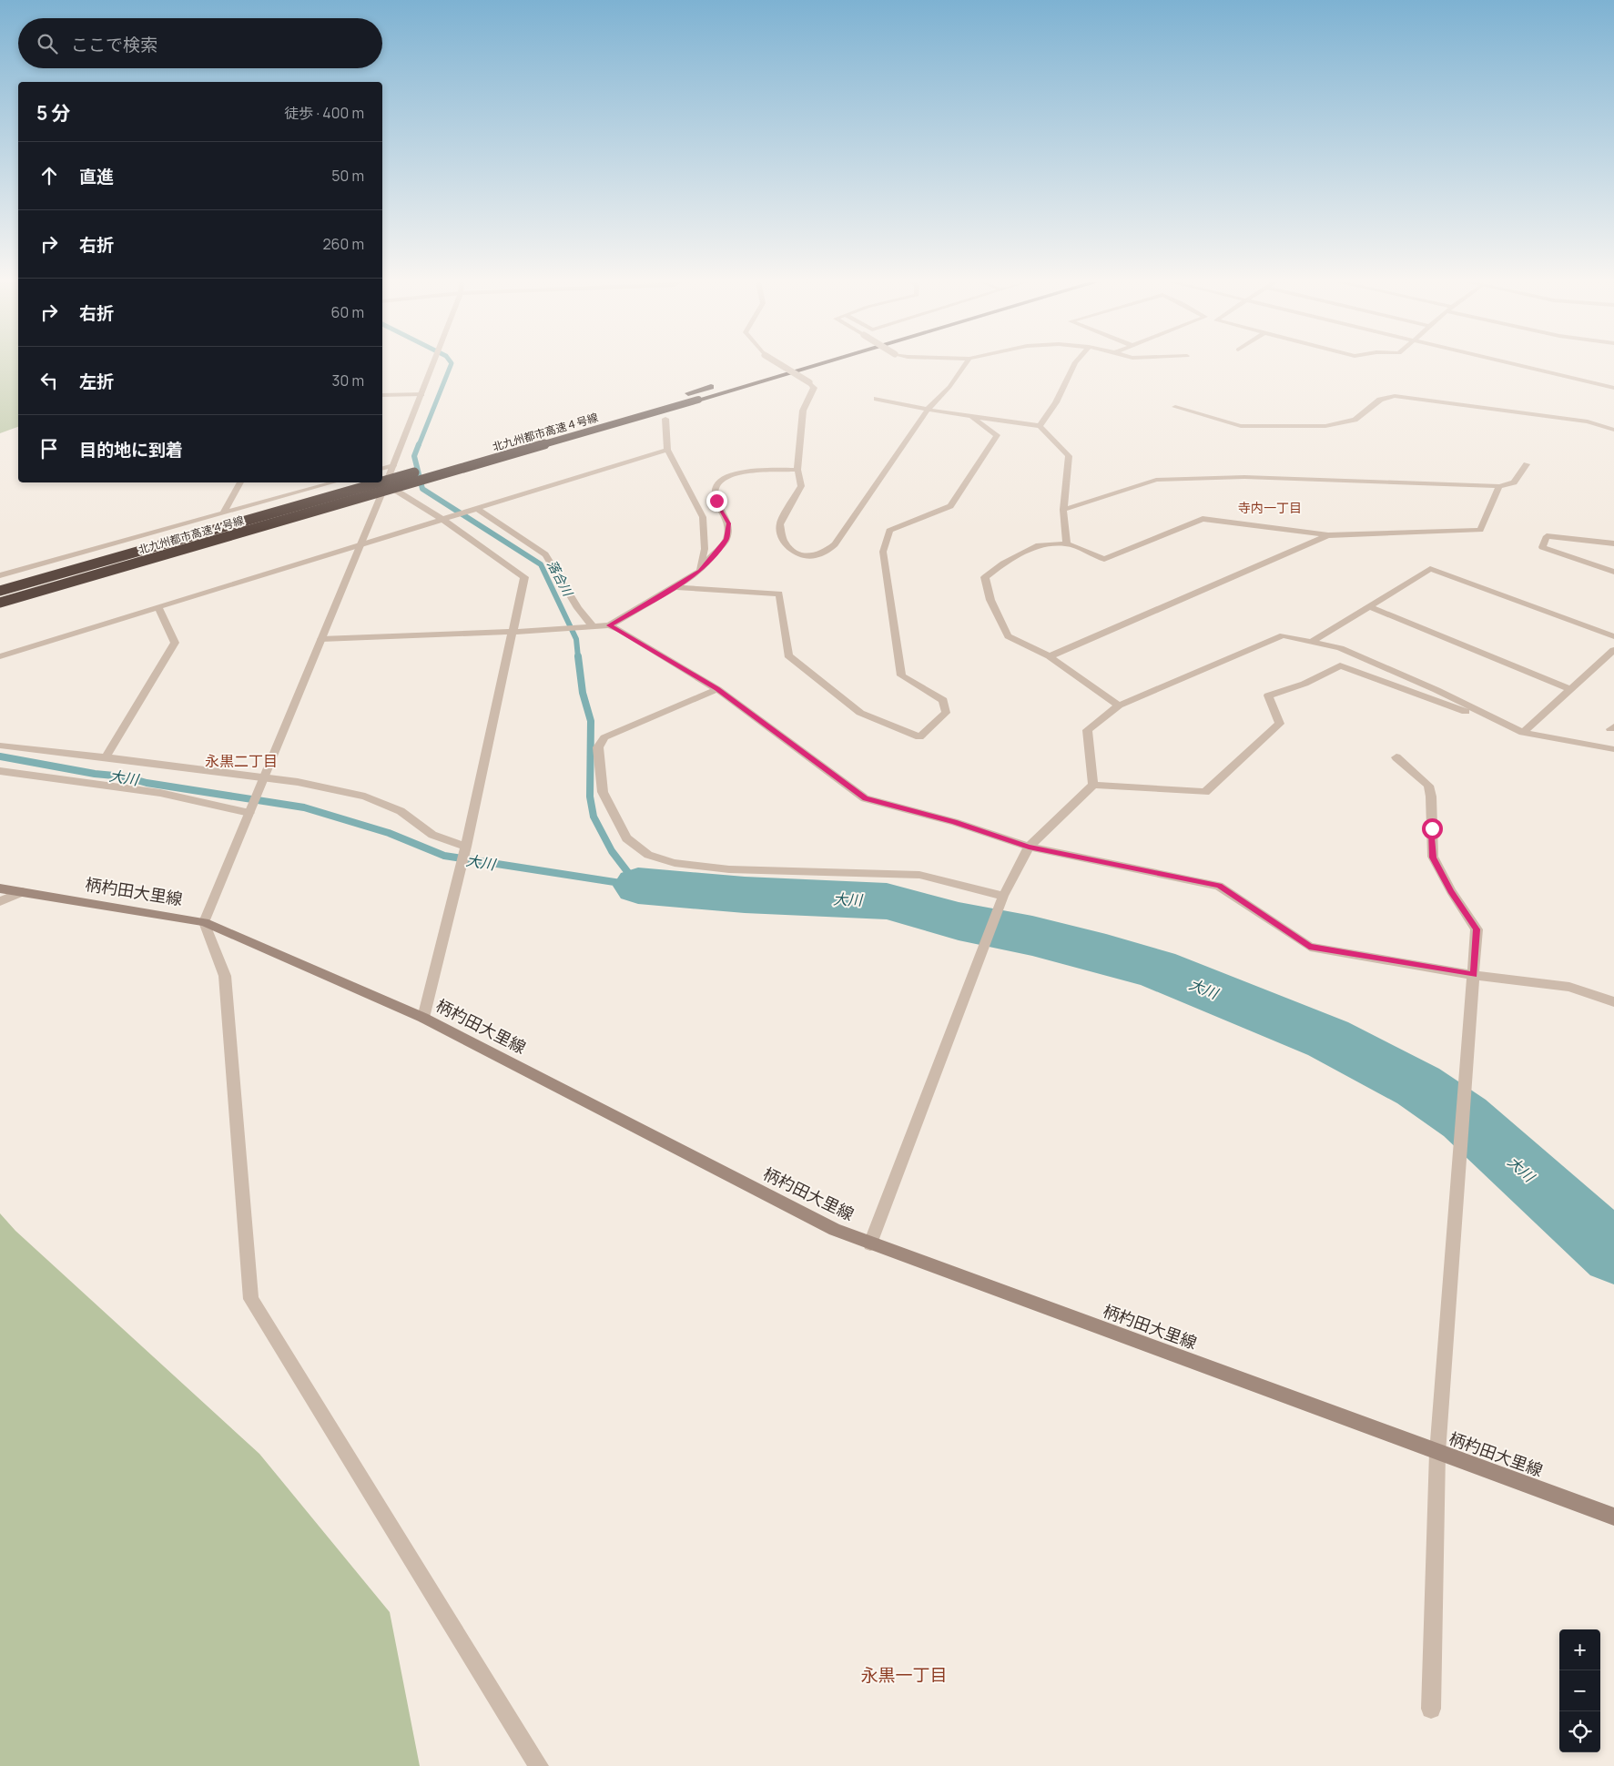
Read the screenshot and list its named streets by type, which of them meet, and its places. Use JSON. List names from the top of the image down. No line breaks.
{"streets":{"highway":["北九州都市高速４号線"],"main road":["柄杓田大里線"]},"districts":["寺内一丁目","永黒二丁目","永黒一丁目"],"water":["落合川","大川"],"page":{"search":"ここで検索","heading":["5 分","徒歩 · 400 m"],"list":[["直進","50 m"],["右折","260 m"],["右折","60 m"],["左折","30 m"],"目的地に到着"],"map_buttons":["+","−"]}}
